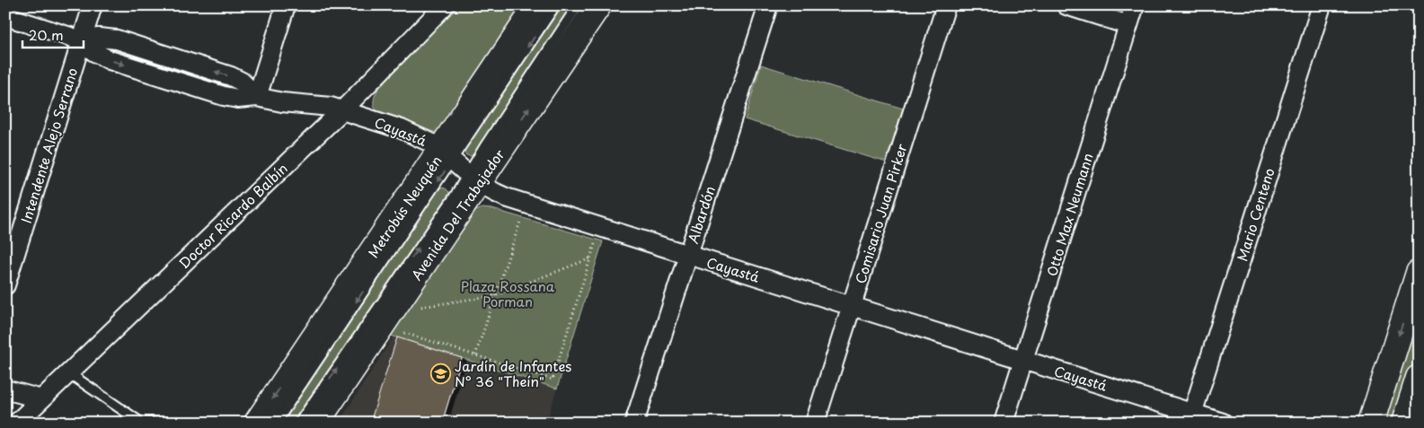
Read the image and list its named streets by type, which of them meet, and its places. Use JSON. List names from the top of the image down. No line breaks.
{"streets":{"main road":["Avenida Del Trabajador"],"street":["Cayastá","Intendente Alejo Serrano","Comisario Juan Pirker","Albardón","Otto Max Neumann","Mario Centeno","Doctor Ricardo Balbín"],"lane":["Metrobús Neuquén"]},"crossings":[["Cayastá","Metrobús Neuquén"],["Cayastá","Comisario Juan Pirker"],["Cayastá","Avenida Del Trabajador"],["Cayastá","Albardón"],["Cayastá","Otto Max Neumann"],["Cayastá","Mario Centeno"],["Cayastá","Doctor Ricardo Balbín"]],"parks":["Plaza Rossana Porman"],"places":{"school or university":["Jardín de Infantes N° 36 \"Theín\""]},"scale_bar":"20 m"}
